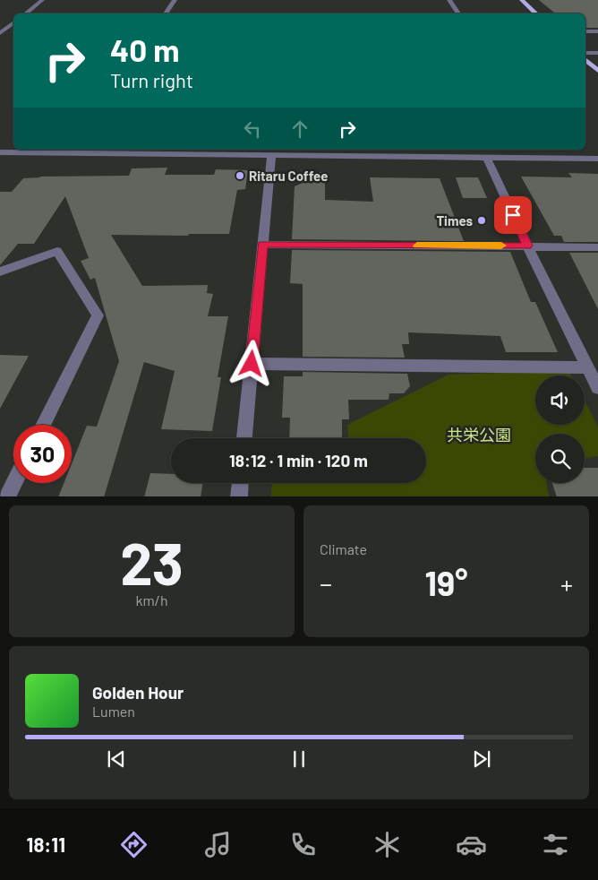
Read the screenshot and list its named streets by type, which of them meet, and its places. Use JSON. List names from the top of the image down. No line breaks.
{"parks":["共栄公園"],"places":["Ritaru Coffee","Times"],"page":{"turn":["40 m","Turn right"],"limit":"30","trip":"18:12 · 1 min · 120 m","tile":[["23","km/h"],"Climate"],"heat":["−","19°","+"],"song":["Golden Hour","Lumen"],"tabs":"18:11"}}
